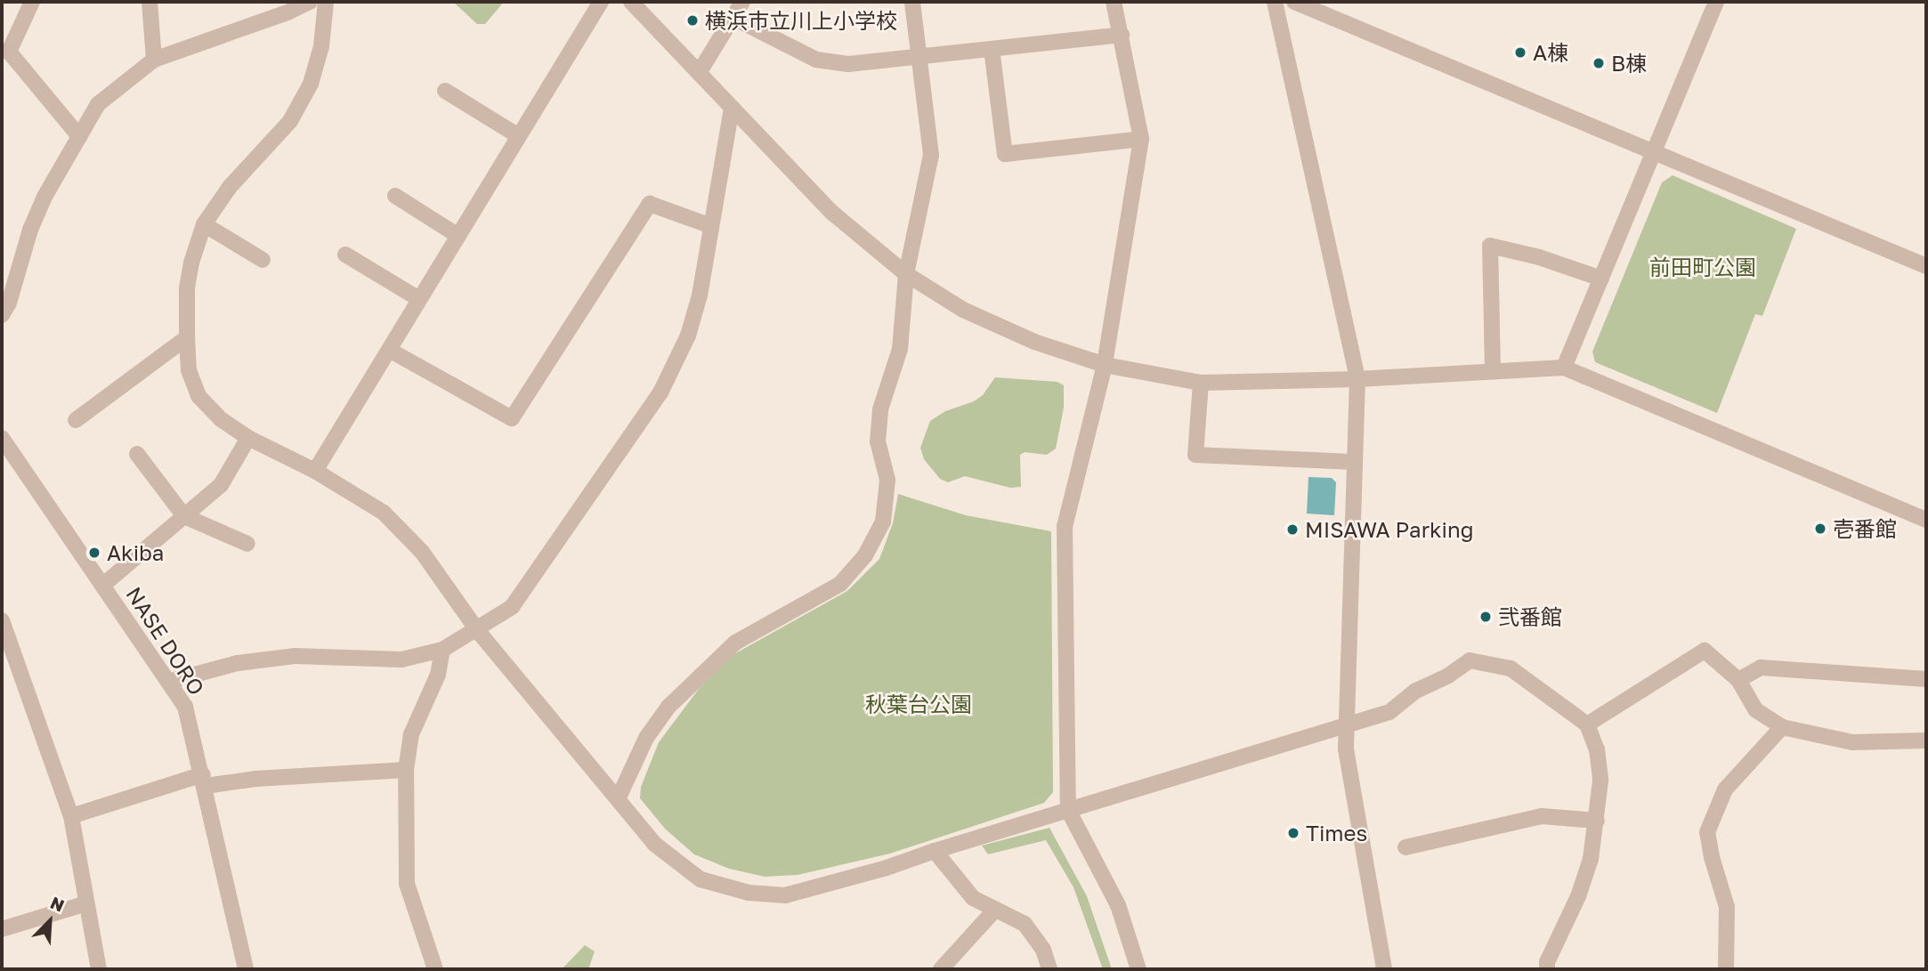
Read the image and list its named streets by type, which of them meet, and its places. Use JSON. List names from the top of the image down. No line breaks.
{"streets":{"street":["NASE DORO"]},"parks":["前田町公園","秋葉台公園"],"places":["横浜市立川上小学校","A棟","B棟","壱番館","MISAWA Parking","Akiba","弐番館","Times"],"north":"top right"}
